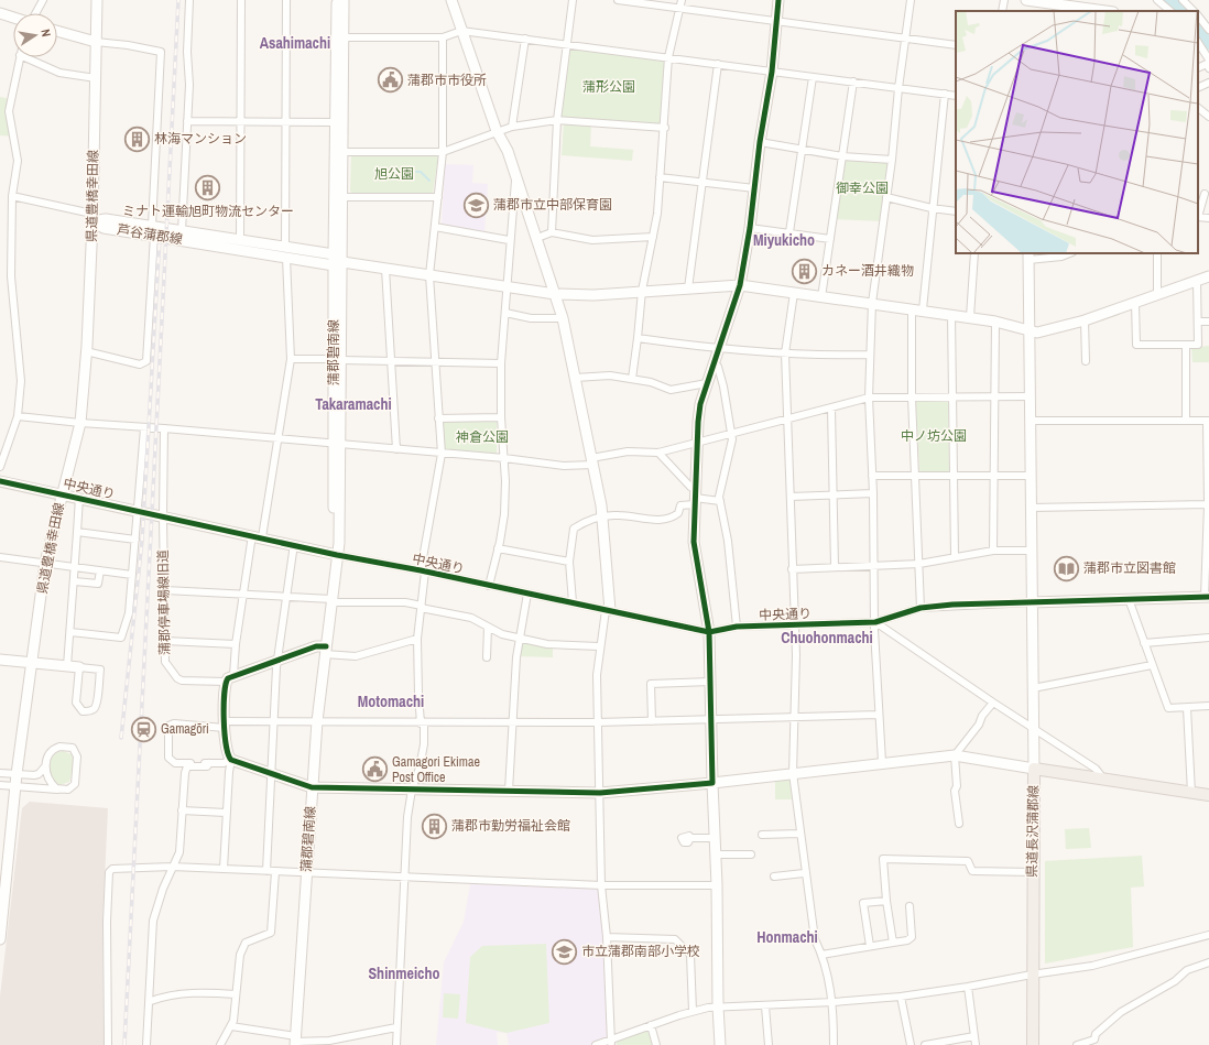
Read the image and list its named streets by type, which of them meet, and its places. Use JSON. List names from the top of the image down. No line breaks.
{"streets":{"main road":["県道長沢蒲郡線"],"street":["県道豊橋幸田線","芦谷蒲郡線","蒲郡碧南線","中央通り","蒲郡停車場線旧道"]},"crossings":[["県道豊橋幸田線","芦谷蒲郡線"],["県道豊橋幸田線","中央通り"],["芦谷蒲郡線","蒲郡碧南線"],["蒲郡碧南線","中央通り"],["中央通り","蒲郡停車場線旧道"]],"districts":["Asahimachi","Miyukicho","Takaramachi","Chuohonmachi","Motomachi","Honmachi","Shinmeicho"],"parks":["蒲形公園","旭公園","御幸公園","中ノ坊公園","神倉公園"],"places":{"public building":["蒲郡市市役所","Gamagori Ekimae Post Office"],"building":["林海マンション","ミナト運輸旭町物流センター","カネー酒井織物","蒲郡市勤労福祉会館"],"school or university":["蒲郡市立中部保育園","市立蒲郡南部小学校"],"library":["蒲郡市立図書館"],"station":["Gamagōri"]},"north":"right"}
